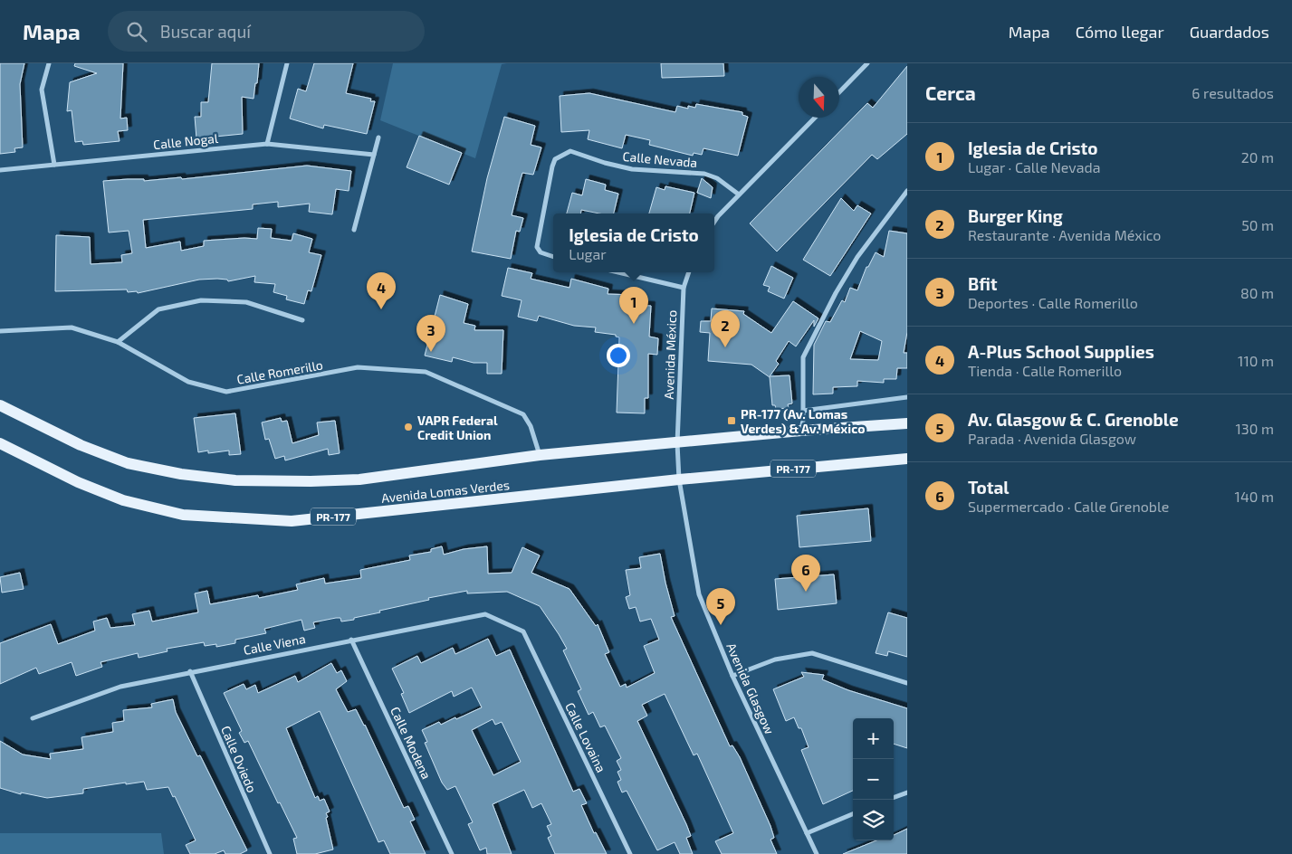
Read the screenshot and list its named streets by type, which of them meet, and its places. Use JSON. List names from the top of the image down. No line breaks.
{"streets":{"main road":["PR-177","Avenida Lomas Verdes"],"street":["Calle Nogal","Calle Nevada","Avenida México","Calle Romerillo","Calle Viena","Avenida Glasgow","Calle Lovaina","Calle Modena","Calle Oviedo"]},"crossings":[["Avenida México","Avenida Lomas Verdes"],["Avenida México","Avenida Glasgow"],["Calle Romerillo","Avenida Lomas Verdes"],["Avenida Lomas Verdes","Avenida Glasgow"],["Calle Viena","Calle Lovaina"],["Calle Viena","Calle Modena"],["Calle Viena","Calle Oviedo"]],"places":{"transit":["PR-177 (Av. Lomas Verdes) & Av. México"],"other":["VAPR Federal Credit Union"]},"north":"bottom","page":{"header":"Mapa","search":"Buscar aquí","nav":["Mapa","Cómo llegar","Guardados"],"heading":["Cerca","6 resultados"],"list":[{"mark":"1","name":"Iglesia de Cristo","note":"Lugar · Calle Nevada","value":"20 m"},{"mark":"2","name":"Burger King","note":"Restaurante · Avenida México","value":"50 m"},{"mark":"3","name":"Bfit","note":"Deportes · Calle Romerillo","value":"80 m"},{"mark":"4","name":"A-Plus School Supplies","note":"Tienda · Calle Romerillo","value":"110 m"},{"mark":"5","name":"Av. Glasgow & C. Grenoble","note":"Parada · Avenida Glasgow","value":"130 m"},{"mark":"6","name":"Total","note":"Supermercado · Calle Grenoble","value":"140 m"}],"popup":["Iglesia de Cristo","Lugar"],"pins":["4","1","2","3","6","5"],"map_buttons":["+","−"]}}
